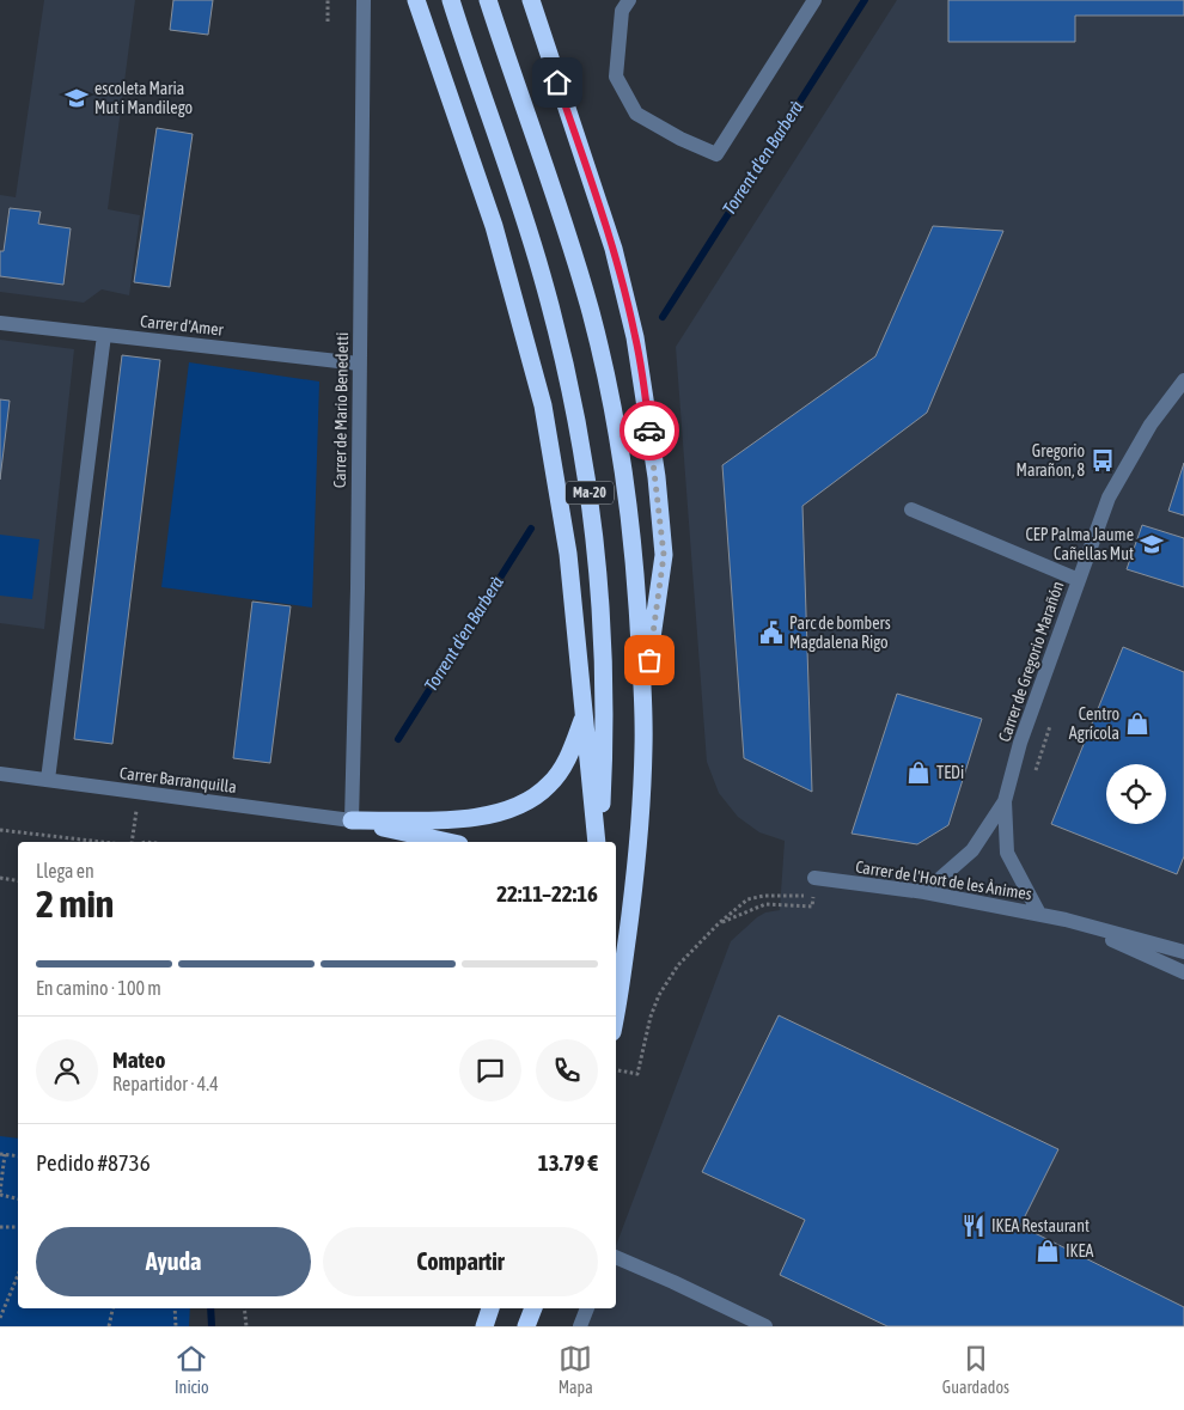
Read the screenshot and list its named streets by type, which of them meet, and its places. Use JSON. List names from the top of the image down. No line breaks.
{"streets":{"highway":["Ma-20"],"street":["Carrer d'Amer","Carrer de Mario Benedetti","Carrer de Gregorio Marañón","Carrer Barranquilla","Carrer de l'Hort de les Ànimes"]},"crossings":[["Carrer d'Amer","Carrer de Mario Benedetti"],["Carrer de Mario Benedetti","Carrer Barranquilla"],["Carrer de Gregorio Marañón","Carrer de l'Hort de les Ànimes"]],"water":["Torrent d'en Barberà"],"places":{"school or university":["escoleta Maria Mut i Mandilego","CEP Palma Jaume Cañellas Mut"],"bus stop":["Gregorio Marañon, 8"],"public building":["Parc de bombers Magdalena Rigo"],"shop":["Centro Agrícola","TEDi","IKEA"],"restaurant":["IKEA Restaurant"]},"page":{"heading":["2 min","Llega en","22:11–22:16"],"panel":["Mateo","Repartidor · 4.4","Pedido #8736","13.79 €"],"bar":"En camino · 100 m","buttons":["Ayuda","Compartir"],"tabs":["Inicio","Mapa","Guardados"]}}
